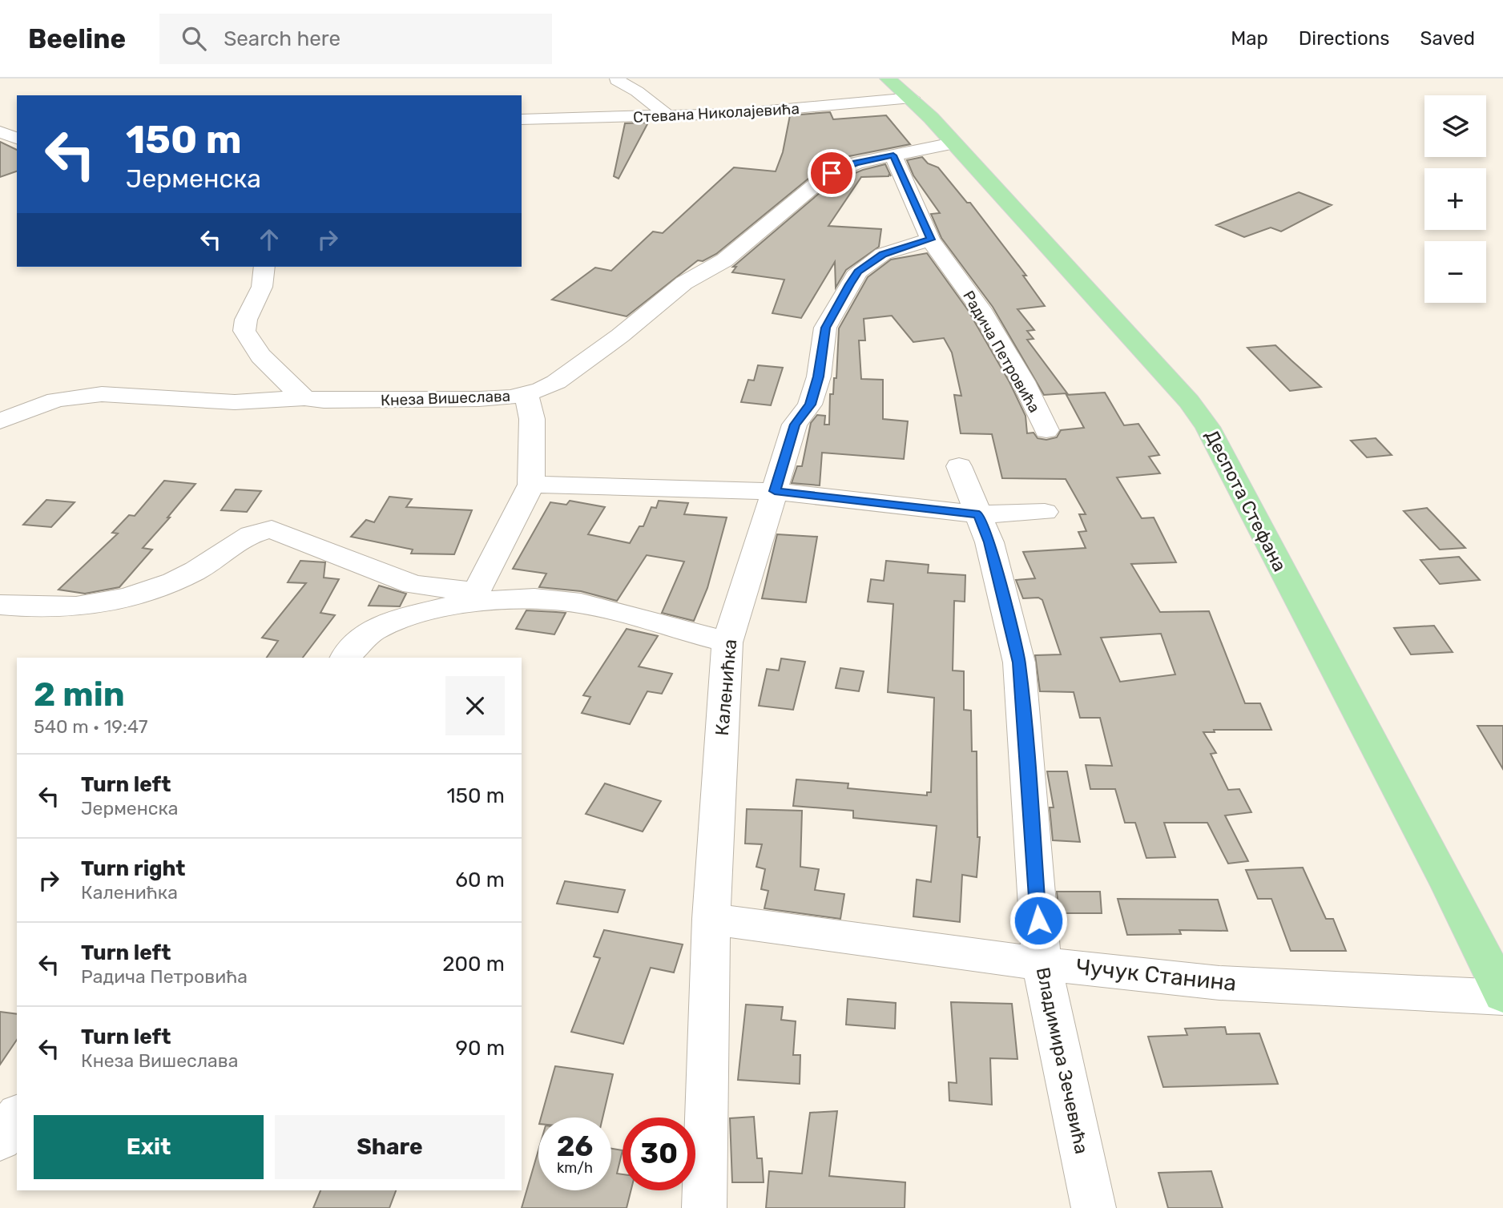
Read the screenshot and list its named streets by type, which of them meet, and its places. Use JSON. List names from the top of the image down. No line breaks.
{"streets":{"main road":["Деспота Стефана"],"street":["Стевана Николајевића","Радича Петровића","Кнеза Вишеслава","Каленићка","Чучук Станина","Владимира Зечевића"]},"crossings":[["Стевана Николајевића","Деспота Стефана"],["Радича Петровића","Кнеза Вишеслава"],["Радича Петровића","Каленићка"],["Кнеза Вишеслава","Деспота Стефана"],["Деспота Стефана","Чучук Станина"],["Каленићка","Чучук Станина"],["Чучук Станина","Владимира Зечевића"]],"page":{"header":"Beeline","search":"Search here","nav":["Map","Directions","Saved"],"map_buttons":["+","−"],"turn":["150 m","Јерменска"],"heading":["2 min","540 m · 19:47"],"list":[{"name":"Turn left","note":"Јерменска","value":"150 m"},{"name":"Turn right","note":"Каленићка","value":"60 m"},{"name":"Turn left","note":"Радича Петровића","value":"200 m"},{"name":"Turn left","note":"Кнеза Вишеслава","value":"90 m"}],"buttons":["Exit","Share"],"speed":"26 km/h","limit":"30"}}
